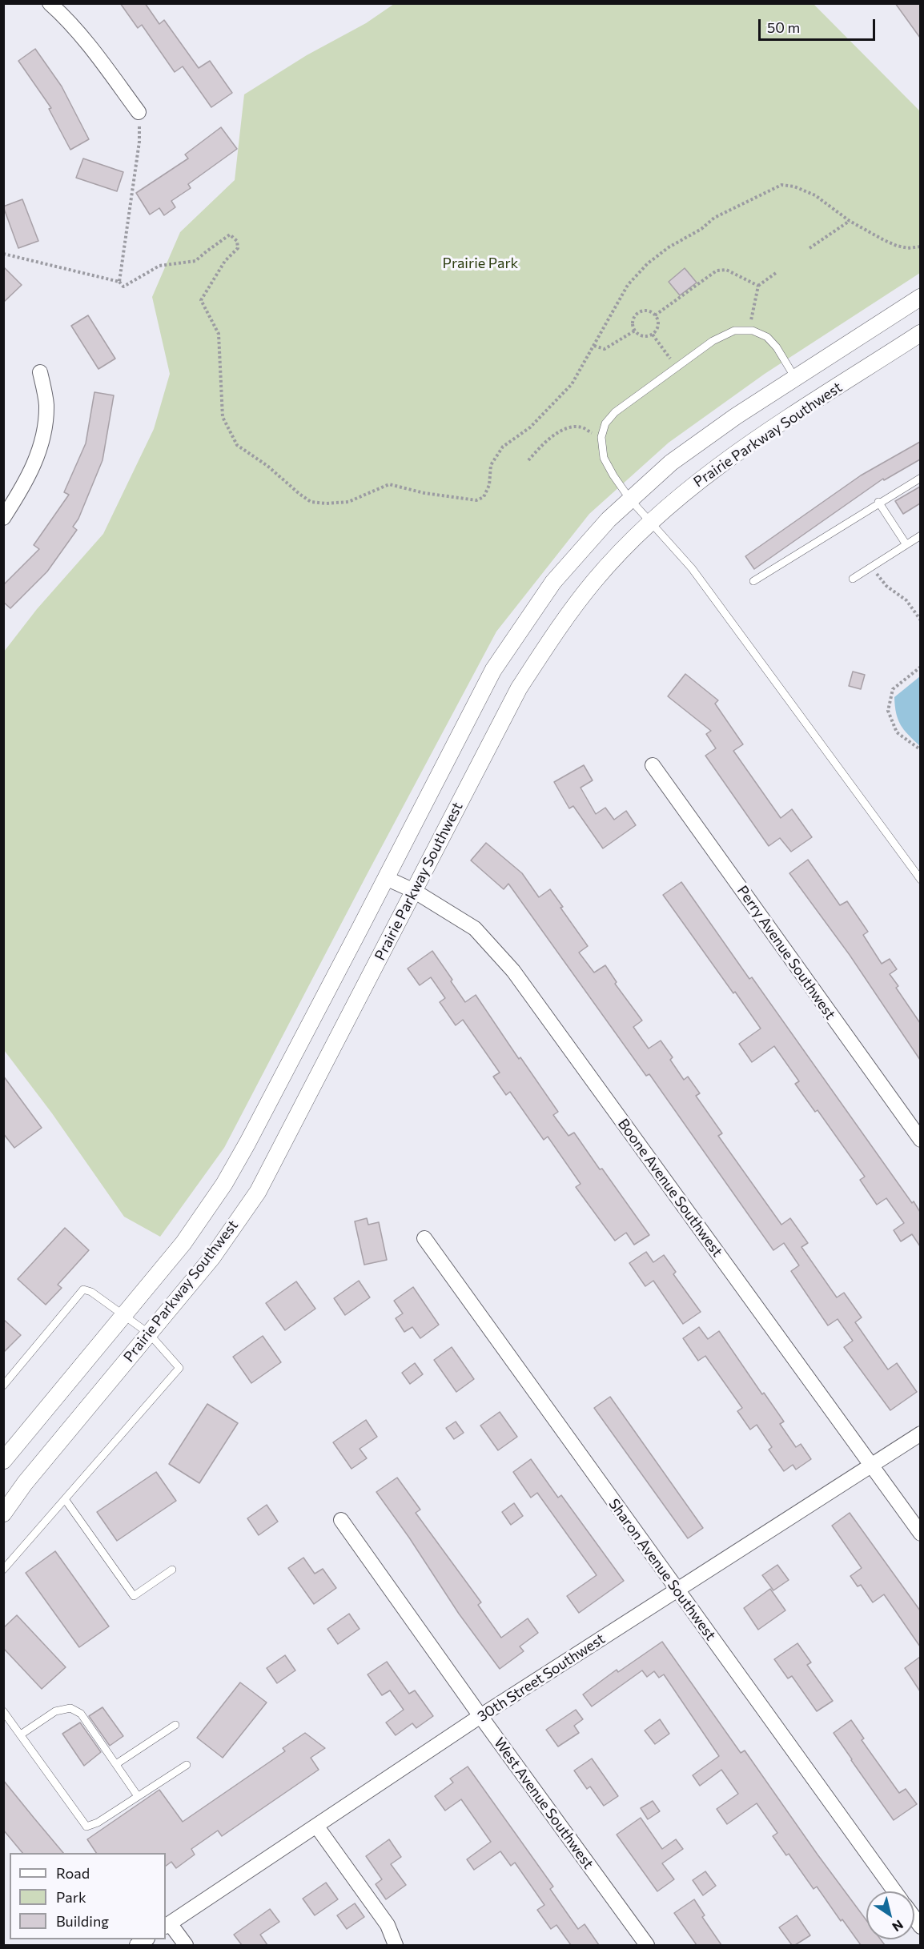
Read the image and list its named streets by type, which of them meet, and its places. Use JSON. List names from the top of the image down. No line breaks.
{"streets":{"street":["Prairie Parkway Southwest","Perry Avenue Southwest","Boone Avenue Southwest","Sharon Avenue Southwest","30th Street Southwest","West Avenue Southwest"]},"crossings":[["Prairie Parkway Southwest","Boone Avenue Southwest"],["Boone Avenue Southwest","30th Street Southwest"],["Sharon Avenue Southwest","30th Street Southwest"],["30th Street Southwest","West Avenue Southwest"]],"parks":["Prairie Park"],"legend":["Road","Park","Building"],"scale_bar":"50 m","north":"bottom right"}
